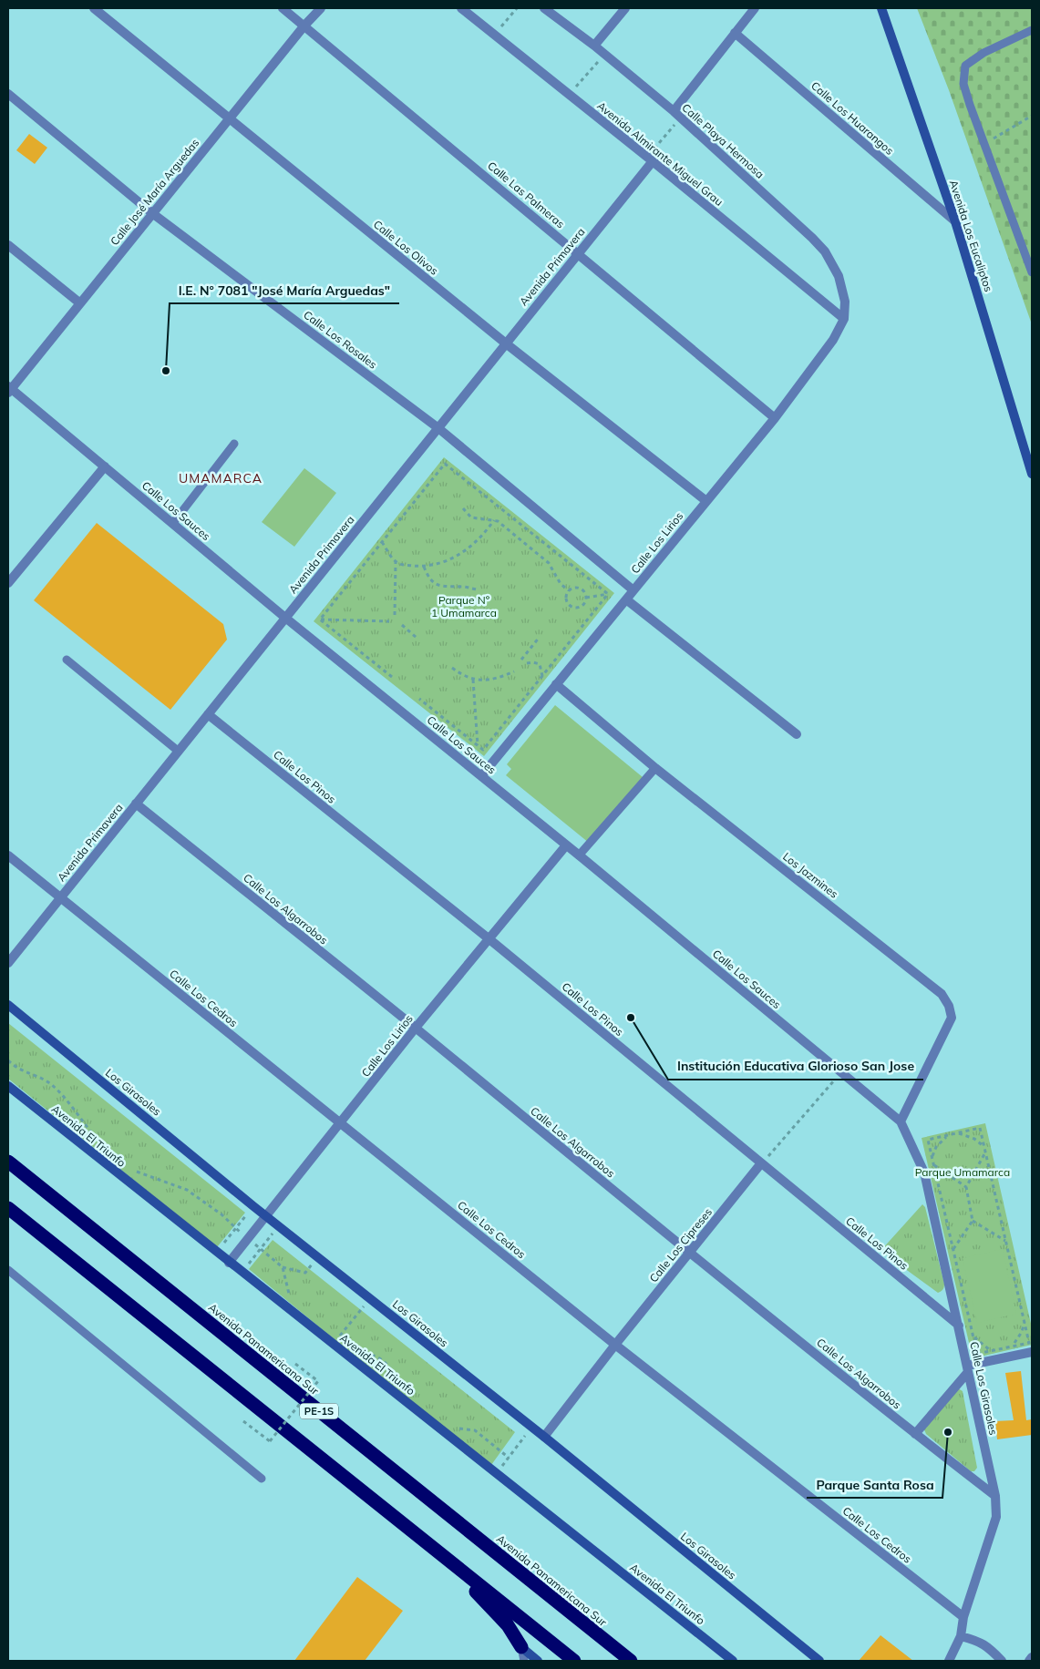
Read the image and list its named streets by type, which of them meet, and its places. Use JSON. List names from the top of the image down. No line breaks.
{"streets":{"highway":["Avenida Panamericana Sur","PE-1S"],"street":["Calle Los Huarangos","Calle Playa Hermosa","Avenida Almirante Miguel Grau","Calle José María Arguedas","Calle Las Palmeras","Avenida Los Eucaliptos","Calle Los Olivos","Avenida Primavera","Calle Los Rosales","Calle Los Sauces","Calle Los Lirios","Calle Los Pinos","Los Jazmines","Calle Los Algarrobos","Calle Los Cedros","Los Girasoles","Avenida El Triunfo","Calle Los Cipreses","Calle Los Girasoles"]},"crossings":[["Calle Los Huarangos","Avenida Los Eucaliptos"],["Calle Playa Hermosa","Avenida Almirante Miguel Grau"],["Calle Playa Hermosa","Calle Los Lirios"],["Avenida Almirante Miguel Grau","Avenida Primavera"],["Avenida Almirante Miguel Grau","Calle Los Lirios"],["Calle José María Arguedas","Calle Las Palmeras"],["Calle José María Arguedas","Calle Los Olivos"],["Calle José María Arguedas","Calle Los Rosales"],["Calle José María Arguedas","Calle Los Sauces"],["Calle Las Palmeras","Avenida Primavera"],["Calle Las Palmeras","Calle Los Lirios"],["Calle Los Olivos","Avenida Primavera"],["Calle Los Olivos","Calle Los Lirios"],["Avenida Primavera","Calle Los Rosales"],["Avenida Primavera","Calle Los Sauces"],["Avenida Primavera","Calle Los Pinos"],["Avenida Primavera","Calle Los Algarrobos"],["Avenida Primavera","Calle Los Cedros"],["Calle Los Rosales","Calle Los Lirios"],["Calle Los Sauces","Calle Los Lirios"],["Calle Los Sauces","Los Jazmines"],["Calle Los Sauces","Calle Los Girasoles"],["Calle Los Lirios","Calle Los Pinos"],["Calle Los Lirios","Los Jazmines"],["Calle Los Lirios","Calle Los Algarrobos"],["Calle Los Lirios","Calle Los Cedros"],["Calle Los Lirios","Los Girasoles"],["Calle Los Lirios","Avenida El Triunfo"],["Calle Los Pinos","Calle Los Cipreses"],["Calle Los Pinos","Calle Los Girasoles"],["Los Jazmines","Calle Los Girasoles"],["Calle Los Algarrobos","Calle Los Cipreses"],["Calle Los Algarrobos","Calle Los Girasoles"],["Calle Los Cedros","Calle Los Cipreses"],["Calle Los Cedros","Calle Los Girasoles"],["Los Girasoles","Calle Los Cipreses"]],"districts":["UMAMARCA"],"parks":["Parque N° 1 Umamarca","Parque Umamarca"],"places":["I.E. N° 7081 \"José María Arguedas\"","Institución Educativa Glorioso San Jose","Parque Santa Rosa"]}
